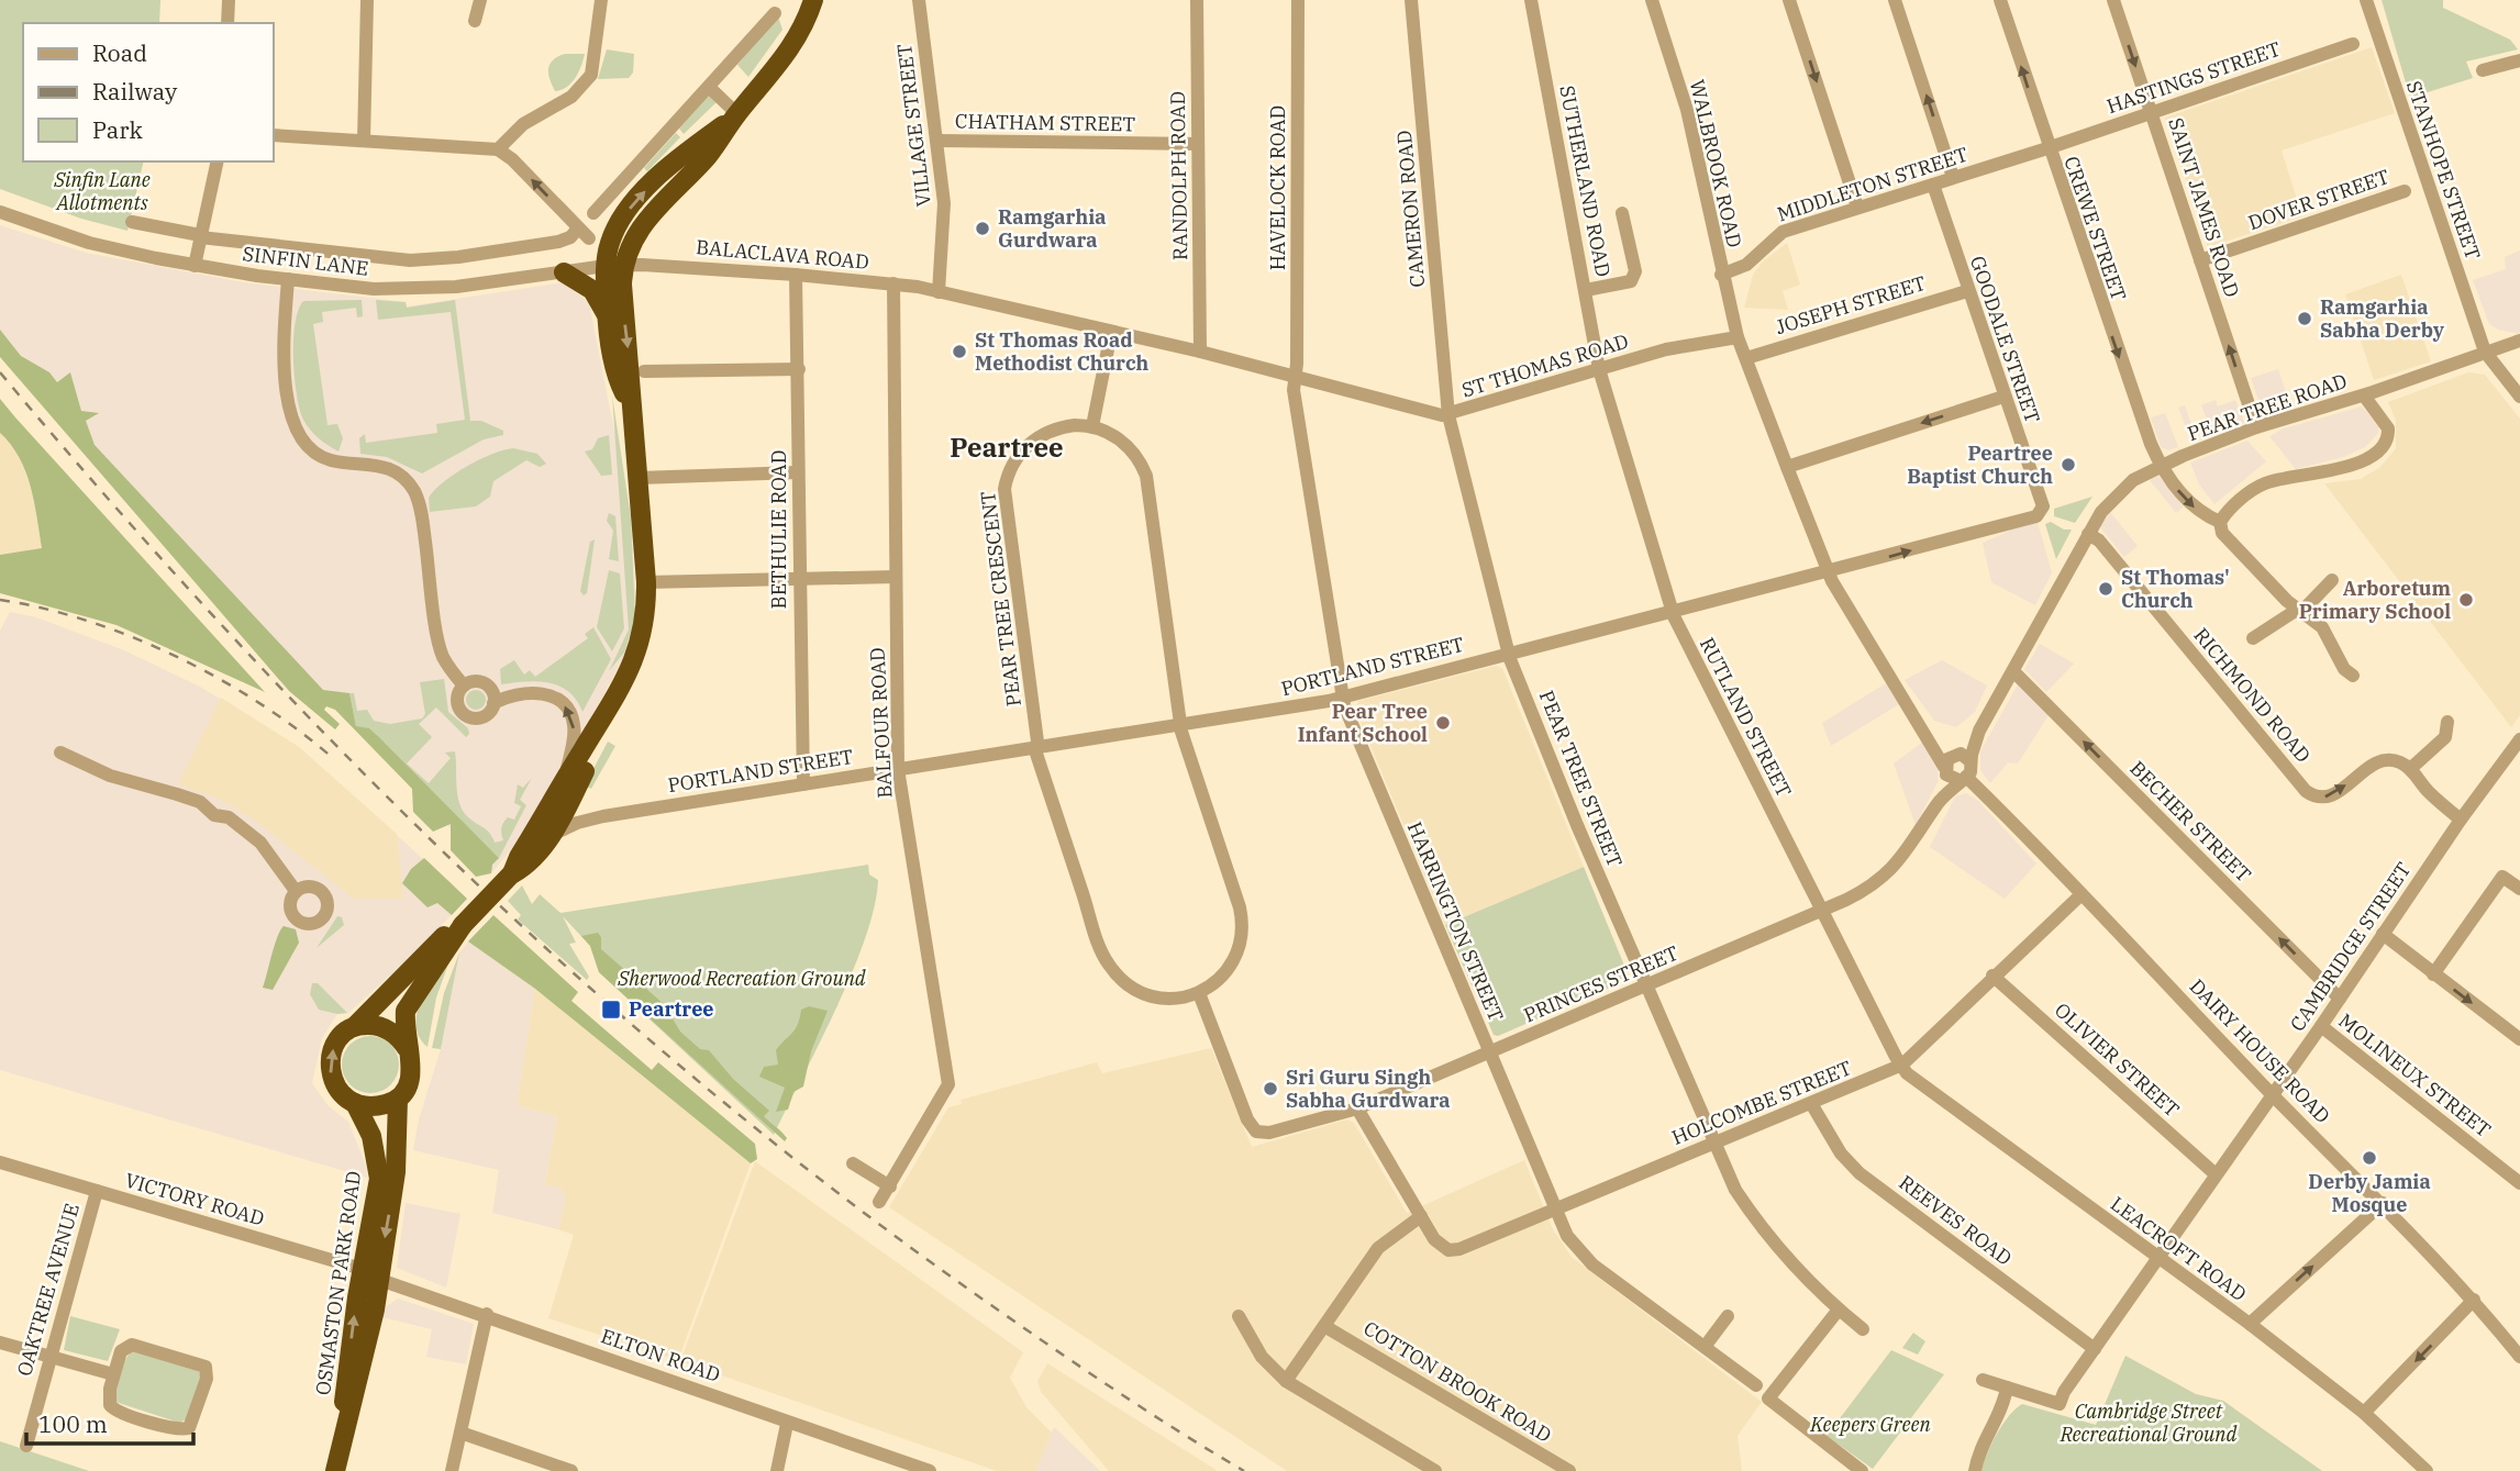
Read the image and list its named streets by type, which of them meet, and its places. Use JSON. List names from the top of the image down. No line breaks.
{"streets":{"highway":["OSMASTON PARK ROAD"],"street":["HASTINGS STREET","CHATHAM STREET","VILLAGE STREET","WALBROOK ROAD","STANHOPE STREET","RANDOLPH ROAD","SUTHERLAND ROAD","MIDDLETON STREET","HAVELOCK ROAD","DOVER STREET","SAINT JAMES ROAD","CAMERON ROAD","CREWE STREET","BALACLAVA ROAD","SINFIN LANE","JOSEPH STREET","GOODALE STREET","ST THOMAS ROAD","PEAR TREE ROAD","BETHULIE ROAD","PEAR TREE CRESCENT","PORTLAND STREET","RICHMOND ROAD","RUTLAND STREET","BALFOUR ROAD","PEAR TREE STREET","BECHER STREET","HARRINGTON STREET","CAMBRIDGE STREET","PRINCES STREET","DAIRY HOUSE ROAD","OLIVIER STREET","MOLINEUX STREET","HOLCOMBE STREET","VICTORY ROAD","REEVES ROAD","LEACROFT ROAD","OAKTREE AVENUE","ELTON ROAD","COTTON BROOK ROAD"]},"crossings":[["HASTINGS STREET","MIDDLETON STREET"],["HASTINGS STREET","SAINT JAMES ROAD"],["HASTINGS STREET","CREWE STREET"],["CHATHAM STREET","VILLAGE STREET"],["CHATHAM STREET","RANDOLPH ROAD"],["VILLAGE STREET","BALACLAVA ROAD"],["VILLAGE STREET","ST THOMAS ROAD"],["WALBROOK ROAD","MIDDLETON STREET"],["WALBROOK ROAD","ST THOMAS ROAD"],["STANHOPE STREET","PEAR TREE ROAD"],["RANDOLPH ROAD","ST THOMAS ROAD"],["SUTHERLAND ROAD","ST THOMAS ROAD"],["SUTHERLAND ROAD","RUTLAND STREET"],["MIDDLETON STREET","CREWE STREET"],["MIDDLETON STREET","GOODALE STREET"],["HAVELOCK ROAD","ST THOMAS ROAD"],["HAVELOCK ROAD","HARRINGTON STREET"],["DOVER STREET","SAINT JAMES ROAD"],["SAINT JAMES ROAD","PEAR TREE ROAD"],["CAMERON ROAD","ST THOMAS ROAD"],["CAMERON ROAD","PEAR TREE STREET"],["CREWE STREET","PEAR TREE ROAD"],["BALACLAVA ROAD","SINFIN LANE"],["BALACLAVA ROAD","ST THOMAS ROAD"],["BALACLAVA ROAD","BETHULIE ROAD"],["BALACLAVA ROAD","BALFOUR ROAD"],["BALACLAVA ROAD","OSMASTON PARK ROAD"],["SINFIN LANE","OSMASTON PARK ROAD"],["JOSEPH STREET","GOODALE STREET"],["GOODALE STREET","PORTLAND STREET"],["ST THOMAS ROAD","RUTLAND STREET"],["ST THOMAS ROAD","PEAR TREE STREET"],["ST THOMAS ROAD","HARRINGTON STREET"],["PEAR TREE ROAD","RICHMOND ROAD"],["PEAR TREE ROAD","BECHER STREET"],["PEAR TREE ROAD","PRINCES STREET"],["PEAR TREE ROAD","DAIRY HOUSE ROAD"],["BETHULIE ROAD","PORTLAND STREET"],["PEAR TREE CRESCENT","PORTLAND STREET"],["PEAR TREE CRESCENT","PRINCES STREET"],["PORTLAND STREET","RUTLAND STREET"],["PORTLAND STREET","BALFOUR ROAD"],["PORTLAND STREET","PEAR TREE STREET"],["PORTLAND STREET","HARRINGTON STREET"],["PORTLAND STREET","OSMASTON PARK ROAD"],["RUTLAND STREET","PRINCES STREET"],["RUTLAND STREET","HOLCOMBE STREET"],["RUTLAND STREET","LEACROFT ROAD"],["PEAR TREE STREET","PRINCES STREET"],["PEAR TREE STREET","HOLCOMBE STREET"],["BECHER STREET","CAMBRIDGE STREET"],["HARRINGTON STREET","PRINCES STREET"],["HARRINGTON STREET","HOLCOMBE STREET"],["CAMBRIDGE STREET","DAIRY HOUSE ROAD"],["CAMBRIDGE STREET","OLIVIER STREET"],["CAMBRIDGE STREET","MOLINEUX STREET"],["CAMBRIDGE STREET","REEVES ROAD"],["CAMBRIDGE STREET","LEACROFT ROAD"],["PRINCES STREET","DAIRY HOUSE ROAD"],["DAIRY HOUSE ROAD","HOLCOMBE STREET"],["OLIVIER STREET","HOLCOMBE STREET"],["HOLCOMBE STREET","REEVES ROAD"],["HOLCOMBE STREET","LEACROFT ROAD"],["VICTORY ROAD","OSMASTON PARK ROAD"],["VICTORY ROAD","OAKTREE AVENUE"],["VICTORY ROAD","ELTON ROAD"],["OSMASTON PARK ROAD","ELTON ROAD"]],"one_way":["BECHER STREET"],"districts":["Peartree"],"parks":["Sinfin Lane Allotments","Sherwood Recreation Ground","Cambridge Street Recreational Ground","Keepers Green"],"places":{"other":["Ramgarhia Gurdwara","Ramgarhia Sabha Derby","St Thomas Road Methodist Church","Peartree Baptist Church","St Thomas' Church","Arboretum Primary School","Pear Tree Infant School","Sri Guru Singh Sabha Gurdwara","Derby Jamia Mosque"],"transit":["Peartree"]},"legend":["Road","Railway","Park"],"scale_bar":"100 m"}
